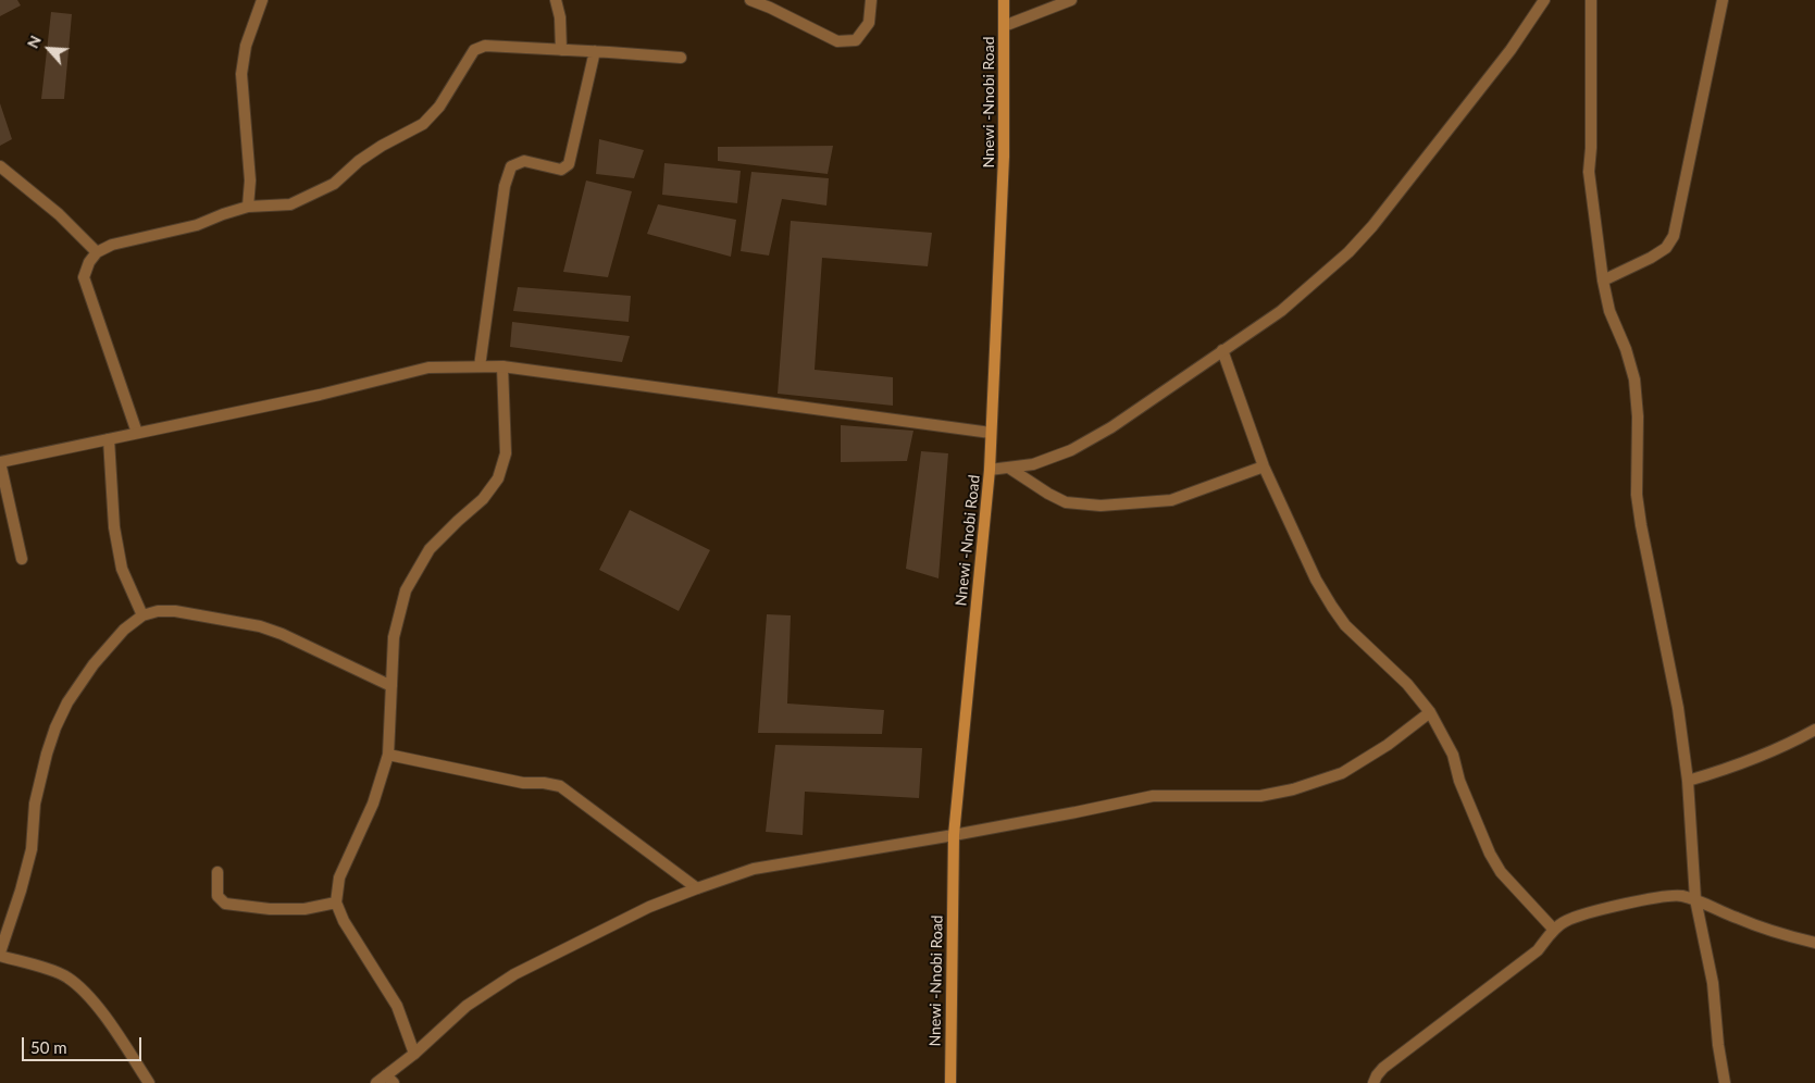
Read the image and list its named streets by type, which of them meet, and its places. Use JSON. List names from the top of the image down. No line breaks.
{"streets":{"main road":["Nnewi -Nnobi Road"]},"scale_bar":"50 m","north":"top left"}
